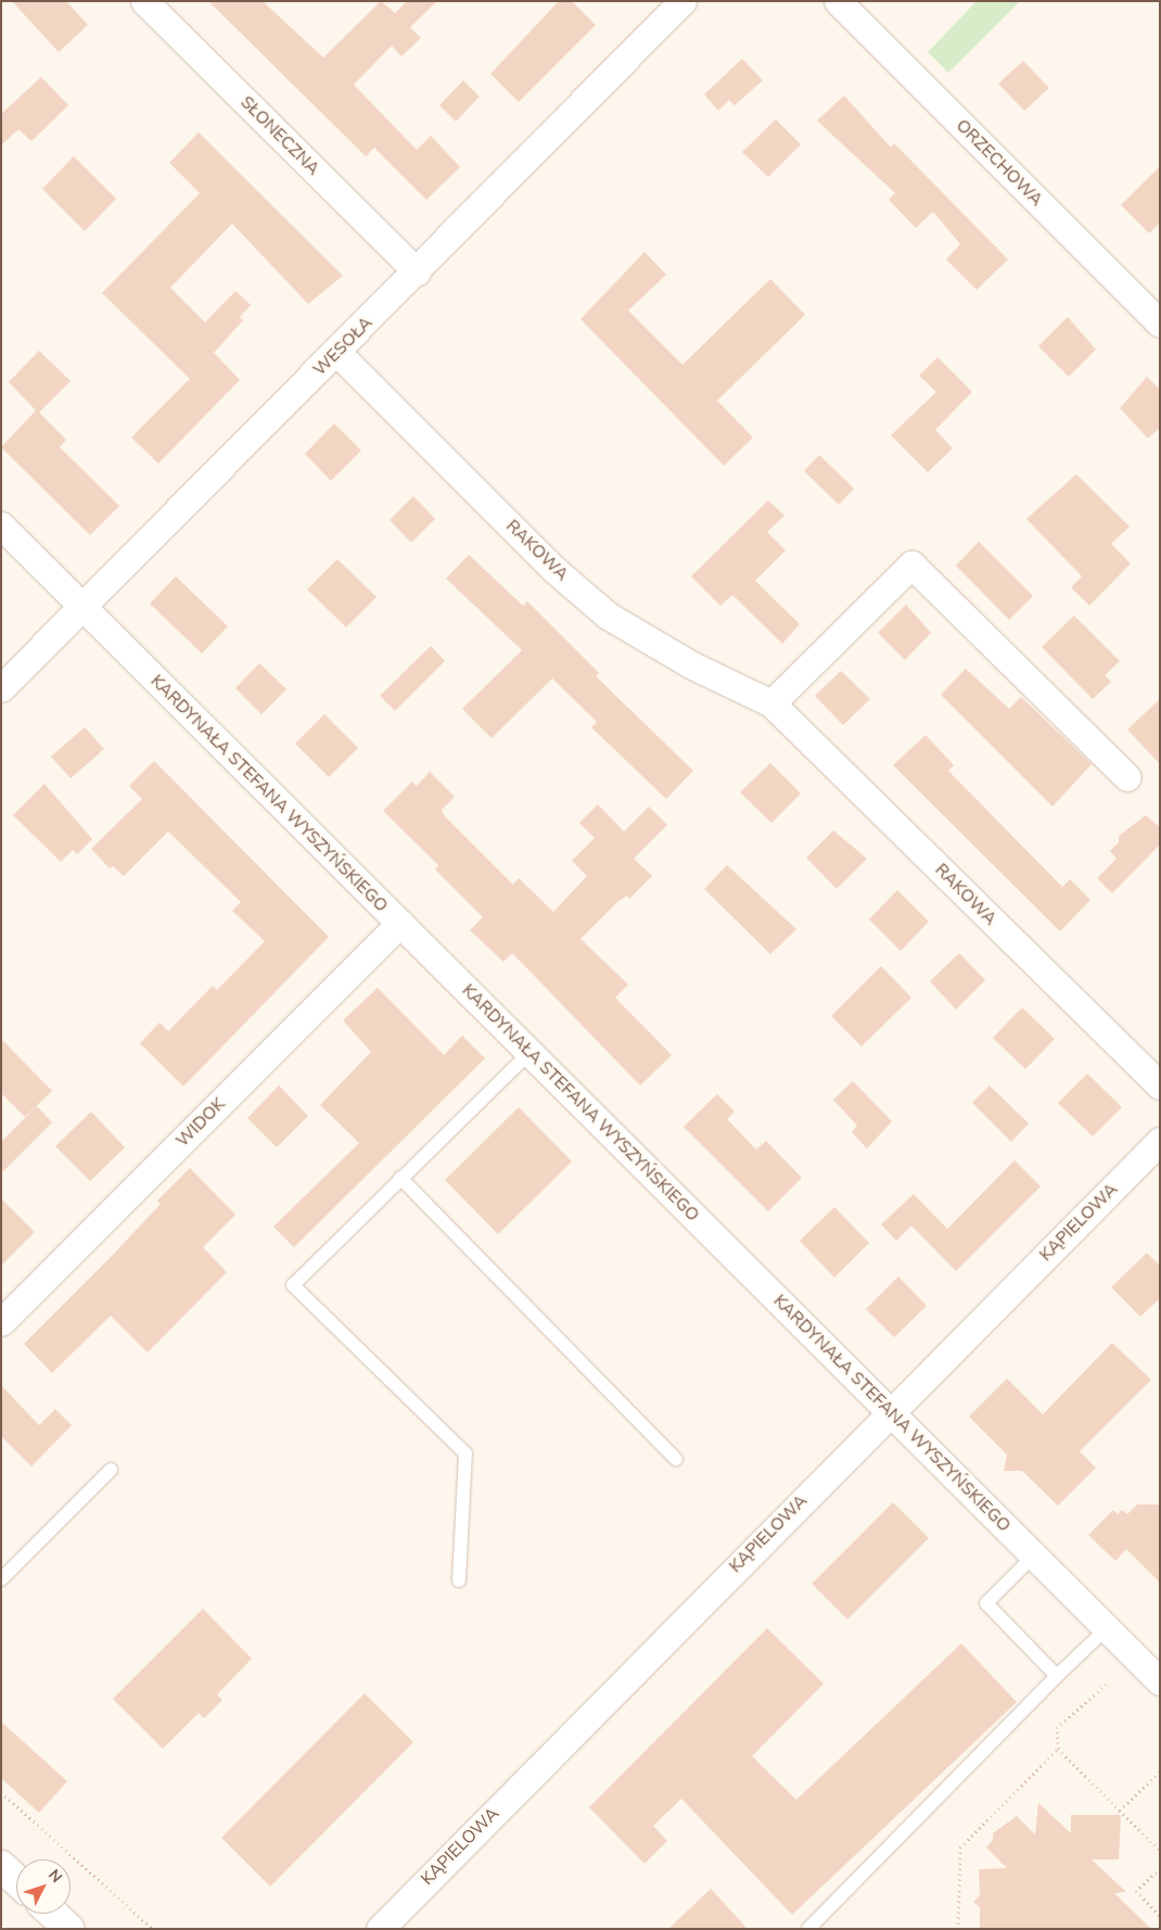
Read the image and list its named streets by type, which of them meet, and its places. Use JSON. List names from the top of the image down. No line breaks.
{"streets":{"street":["SŁONECZNA","ORZECHOWA","WESOŁA","RAKOWA","KARDYNAŁA STEFANA WYSZYŃSKIEGO","WIDOK","KĄPIELOWA"]},"crossings":[["SŁONECZNA","WESOŁA"],["WESOŁA","RAKOWA"],["WESOŁA","KARDYNAŁA STEFANA WYSZYŃSKIEGO"],["KARDYNAŁA STEFANA WYSZYŃSKIEGO","WIDOK"],["KARDYNAŁA STEFANA WYSZYŃSKIEGO","KĄPIELOWA"]],"north":"top right"}
